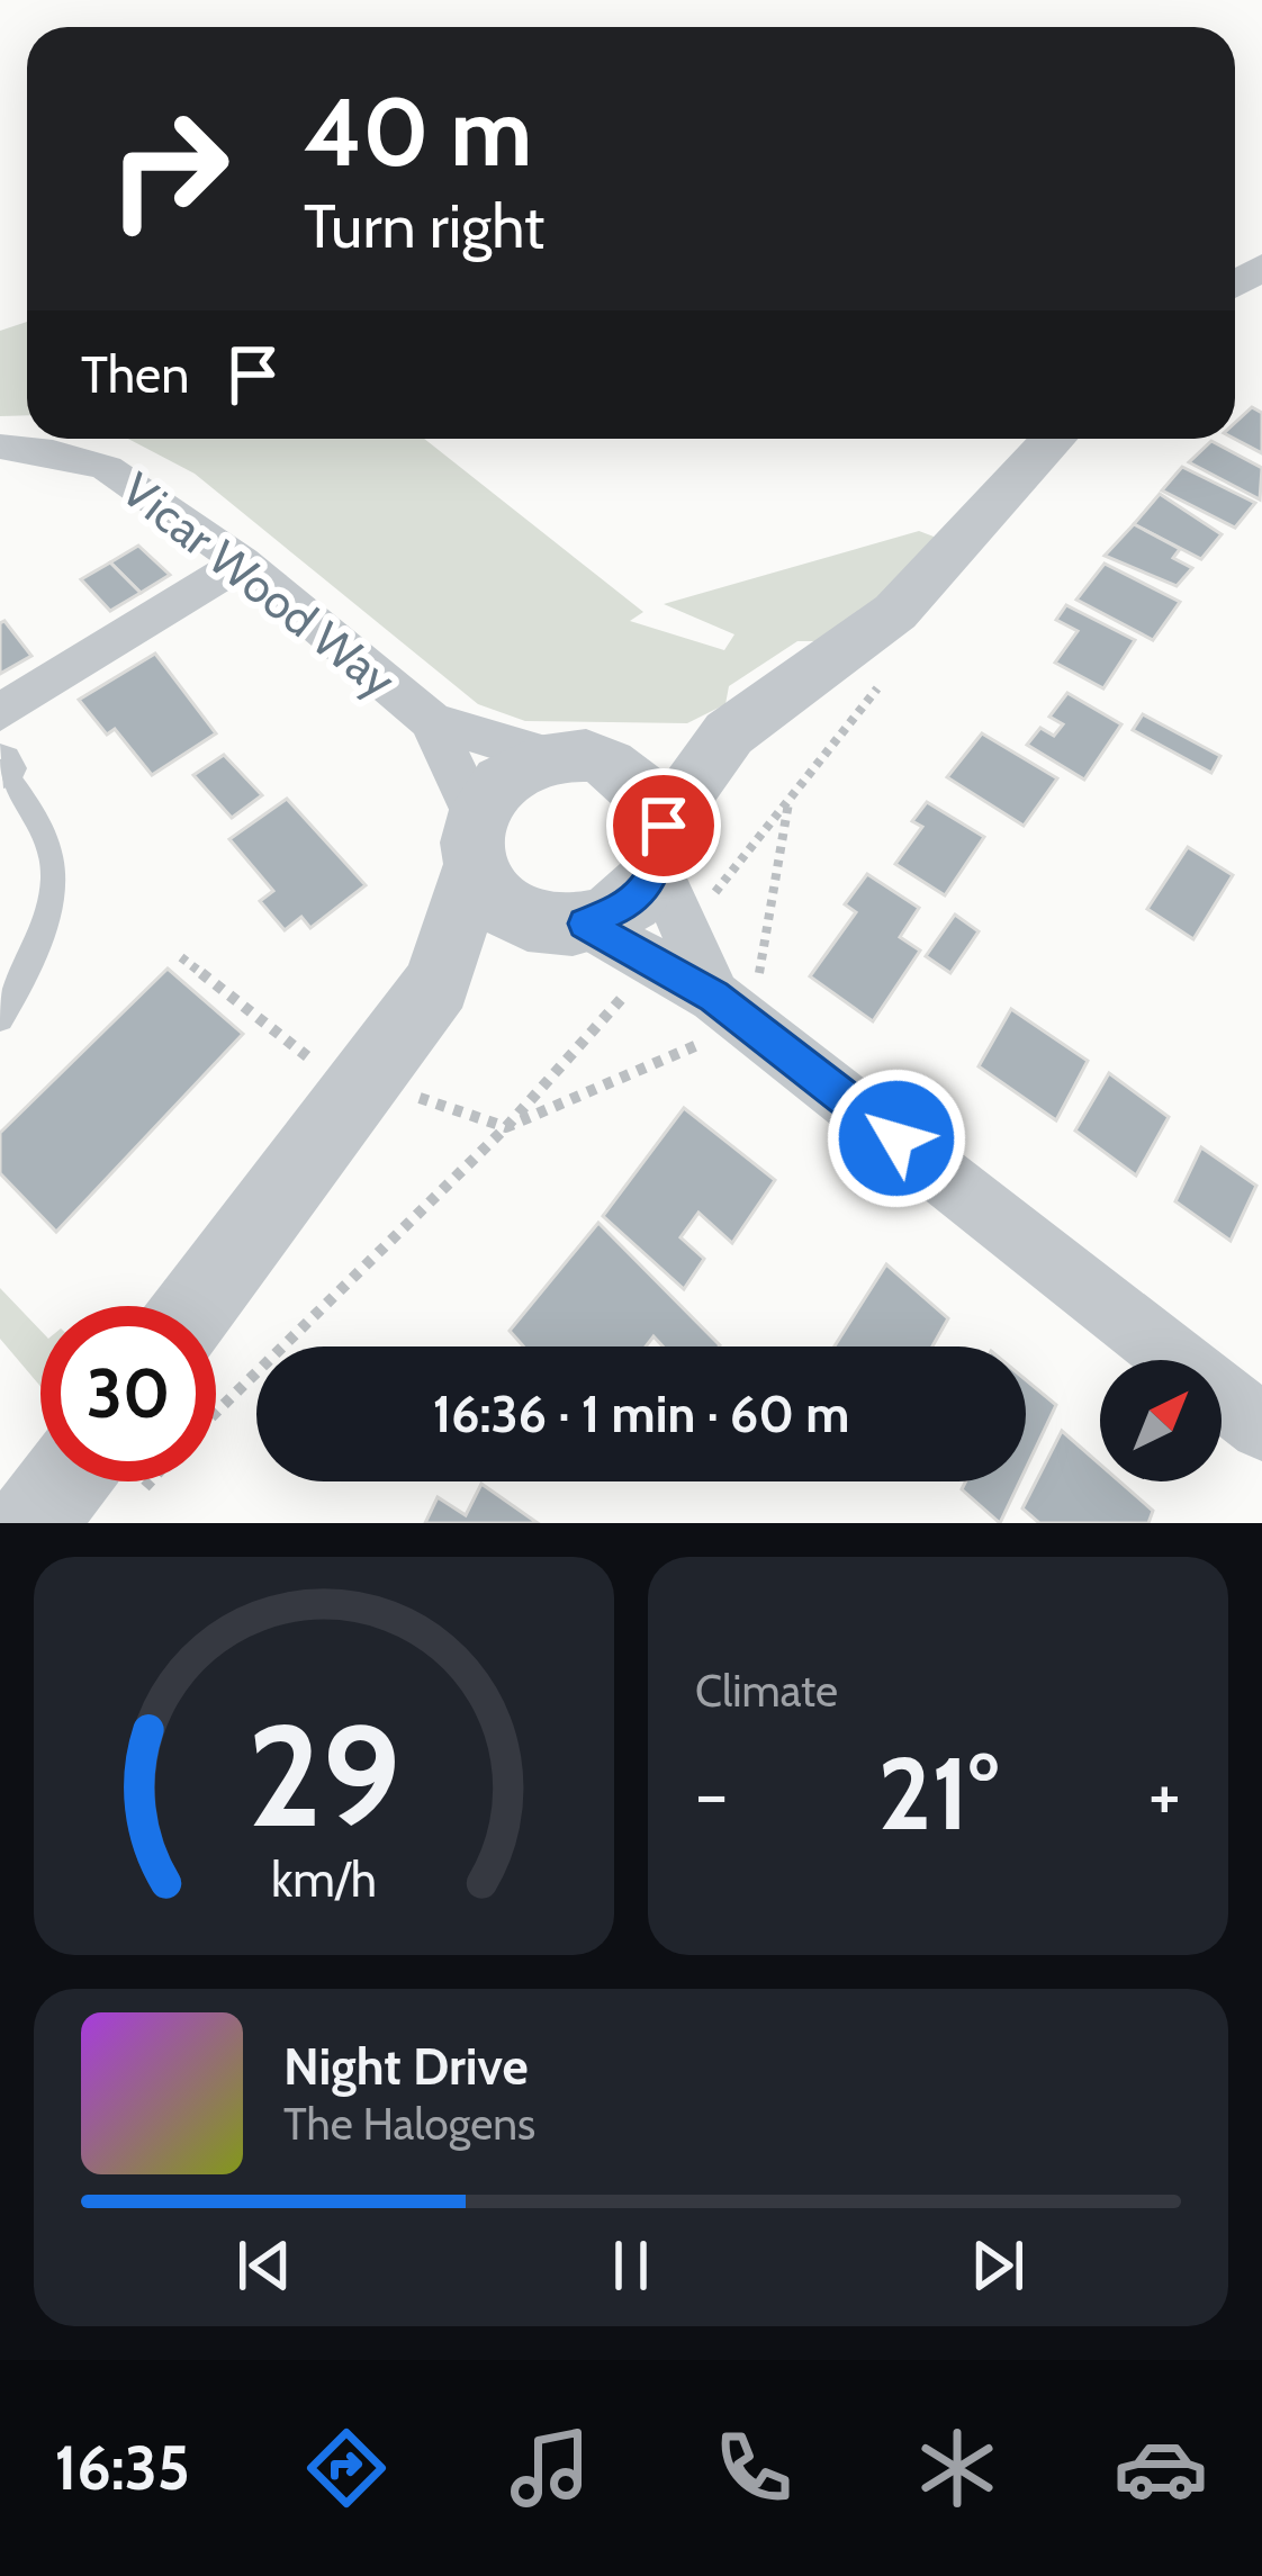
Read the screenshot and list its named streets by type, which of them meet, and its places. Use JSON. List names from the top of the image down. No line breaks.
{"streets":{"street":["Vicar Wood Way"]},"north":"top right","page":{"turn":["40 m","Turn right"],"then":"Then","limit":"30","trip":"16:36 · 1 min · 60 m","tile":"Climate","heat":["−","21°","+"],"song":["Night Drive","The Halogens"],"tabs":"16:35","gauge":["29","km/h"]}}
